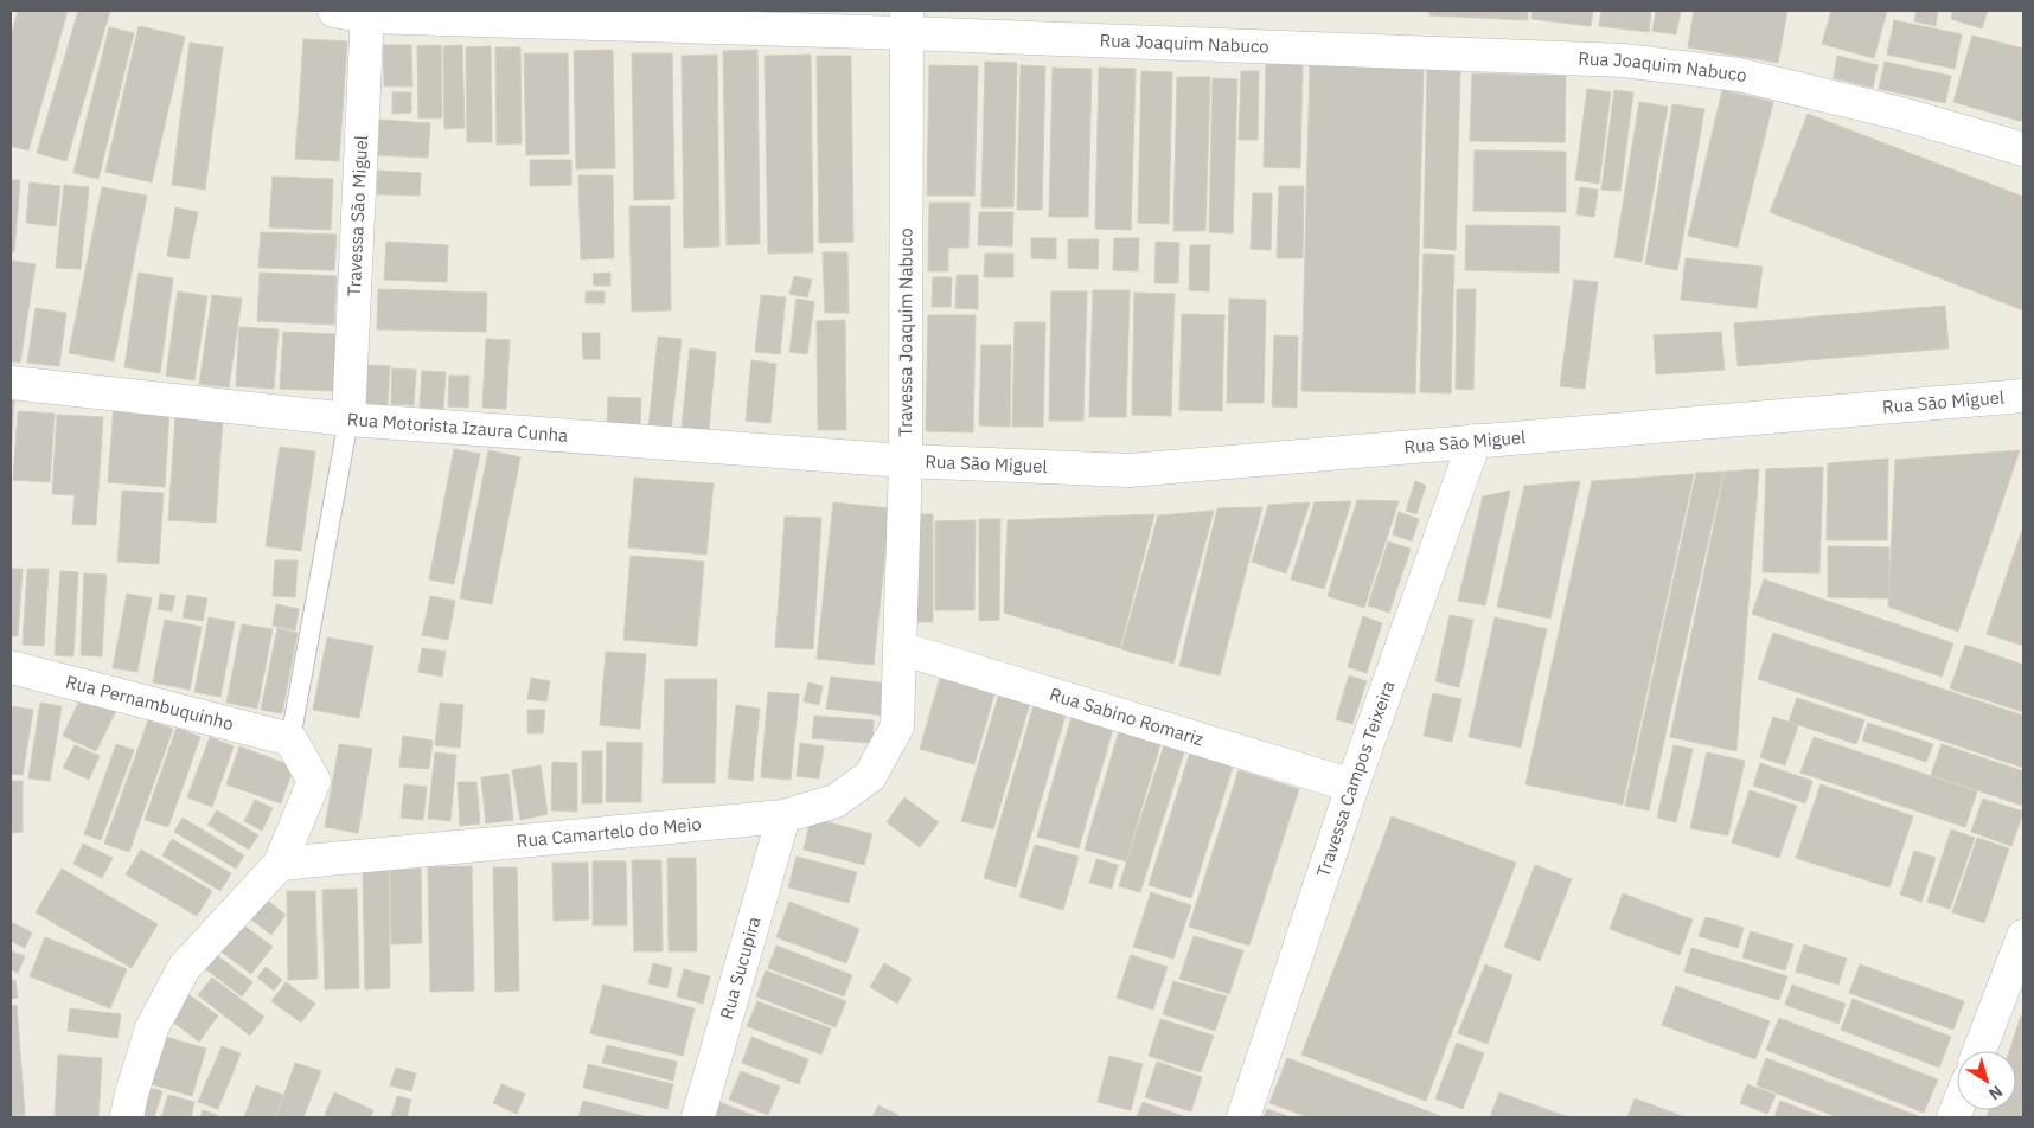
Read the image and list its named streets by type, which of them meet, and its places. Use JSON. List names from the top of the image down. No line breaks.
{"streets":{"street":["Rua Joaquim Nabuco","Travessa São Miguel","Travessa Joaquim Nabuco","Rua São Miguel","Rua Motorista Izaura Cunha","Rua Pernambuquinho","Rua Sabino Romariz","Travessa Campos Teixeira","Rua Camartelo do Meio","Rua Sucupira"]},"crossings":[["Rua Joaquim Nabuco","Travessa São Miguel"],["Rua Joaquim Nabuco","Travessa Joaquim Nabuco"],["Travessa São Miguel","Rua Motorista Izaura Cunha"],["Travessa Joaquim Nabuco","Rua São Miguel"],["Travessa Joaquim Nabuco","Rua Motorista Izaura Cunha"],["Travessa Joaquim Nabuco","Rua Sabino Romariz"],["Travessa Joaquim Nabuco","Rua Camartelo do Meio"],["Rua São Miguel","Rua Motorista Izaura Cunha"],["Rua São Miguel","Travessa Campos Teixeira"],["Rua Sabino Romariz","Travessa Campos Teixeira"],["Rua Camartelo do Meio","Rua Sucupira"]],"north":"bottom right"}
